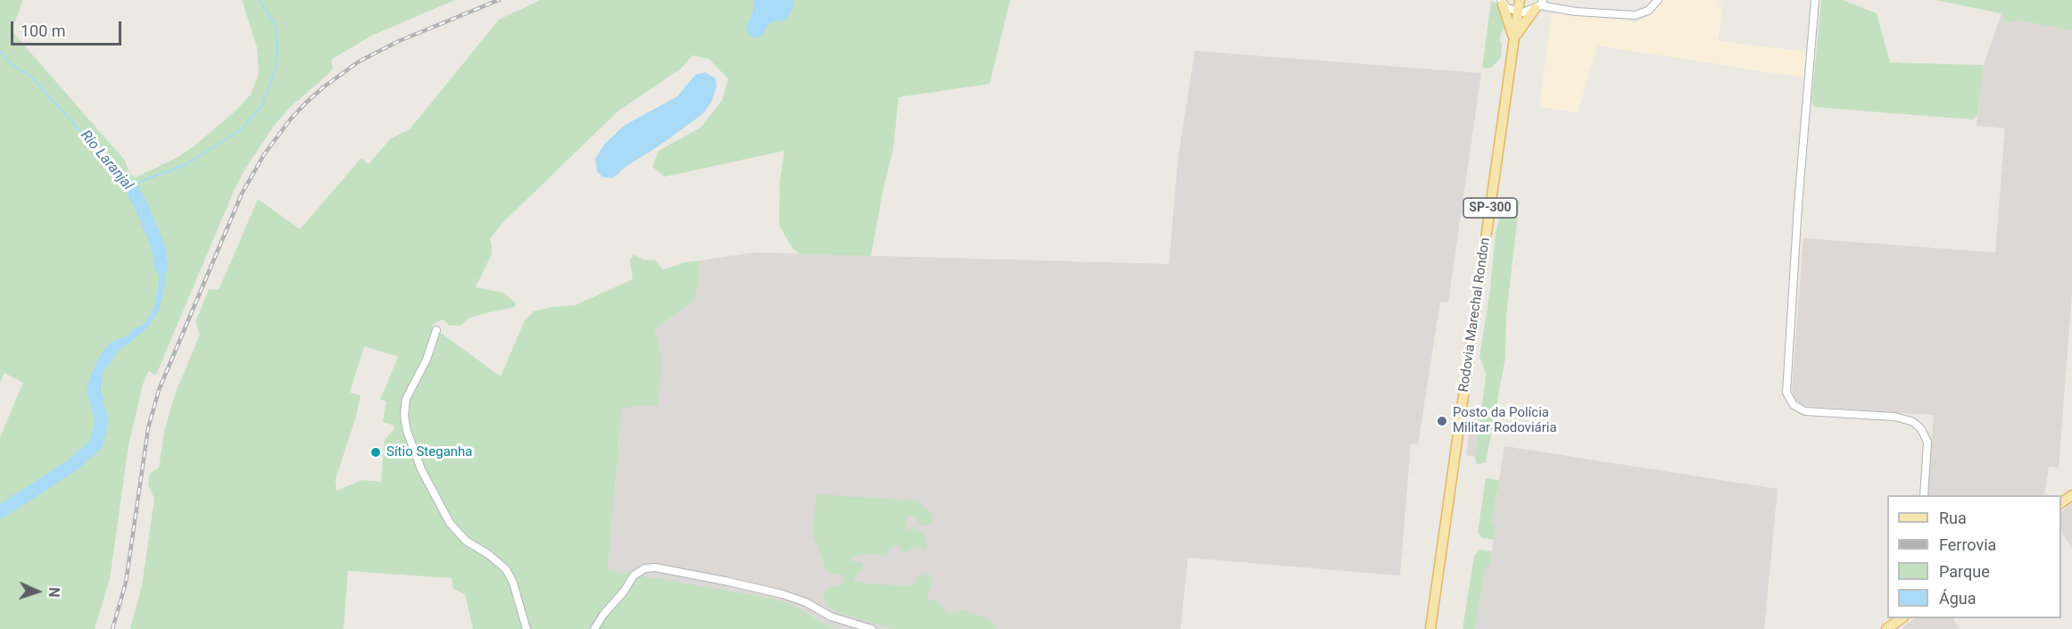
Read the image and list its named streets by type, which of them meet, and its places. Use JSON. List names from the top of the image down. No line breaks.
{"streets":{"main road":["SP-300","Rodovia Marechal Rondon"]},"water":["Rio Laranjal"],"places":["Posto da Polícia Militar Rodoviária","Sítio Steganha"],"legend":["Rua","Ferrovia","Parque","Água"],"scale_bar":"100 m","north":"right"}
